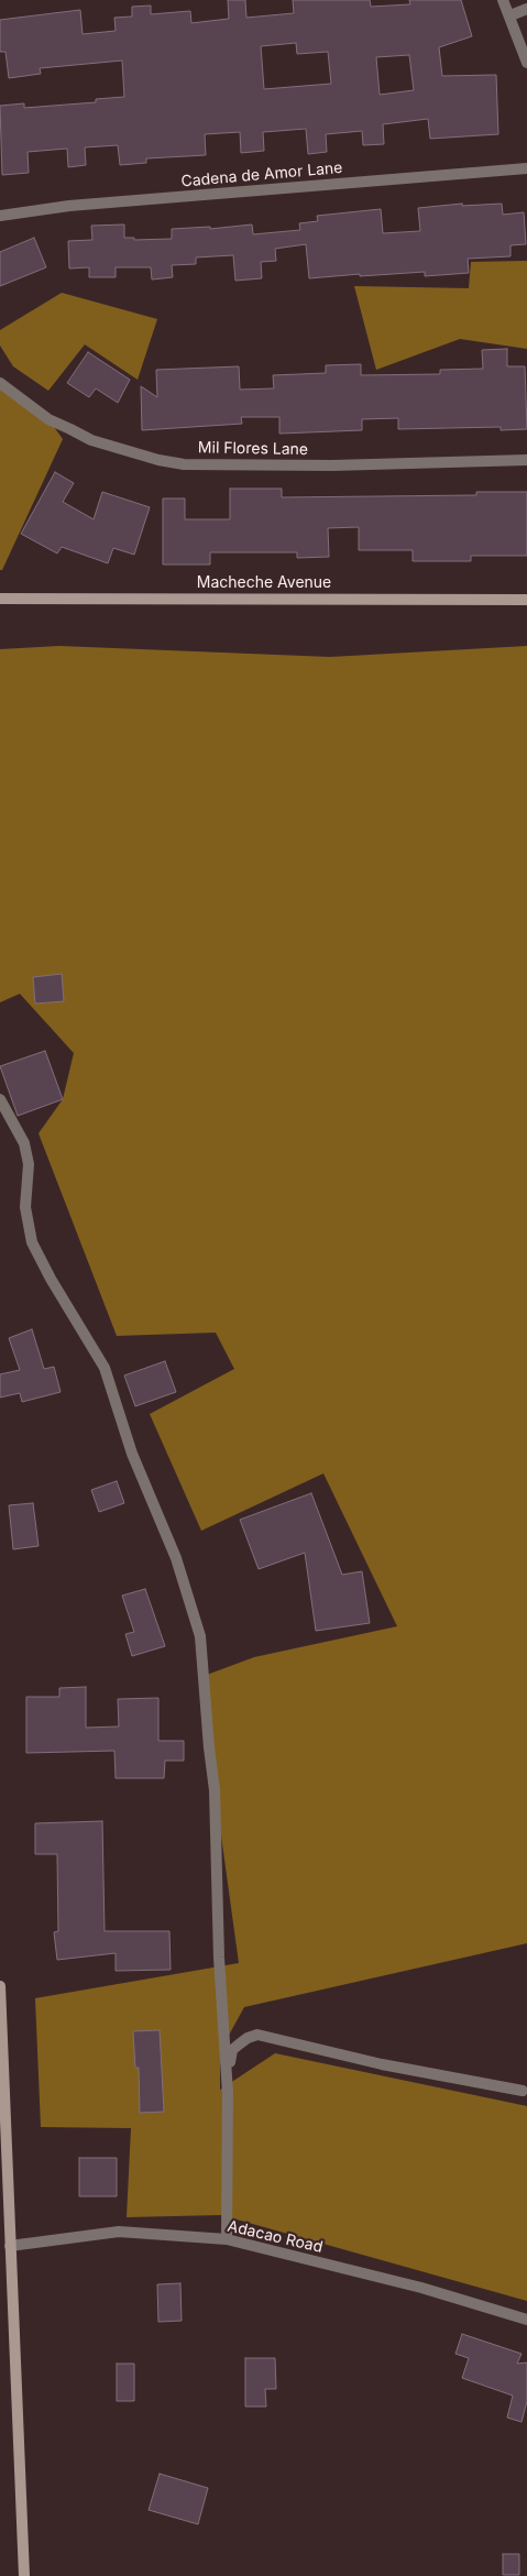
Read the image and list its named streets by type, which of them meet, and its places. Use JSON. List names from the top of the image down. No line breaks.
{"streets":{"main road":["Macheche Avenue"],"street":["Cadena de Amor Lane","Mil Flores Lane","Adacao Road"]}}
